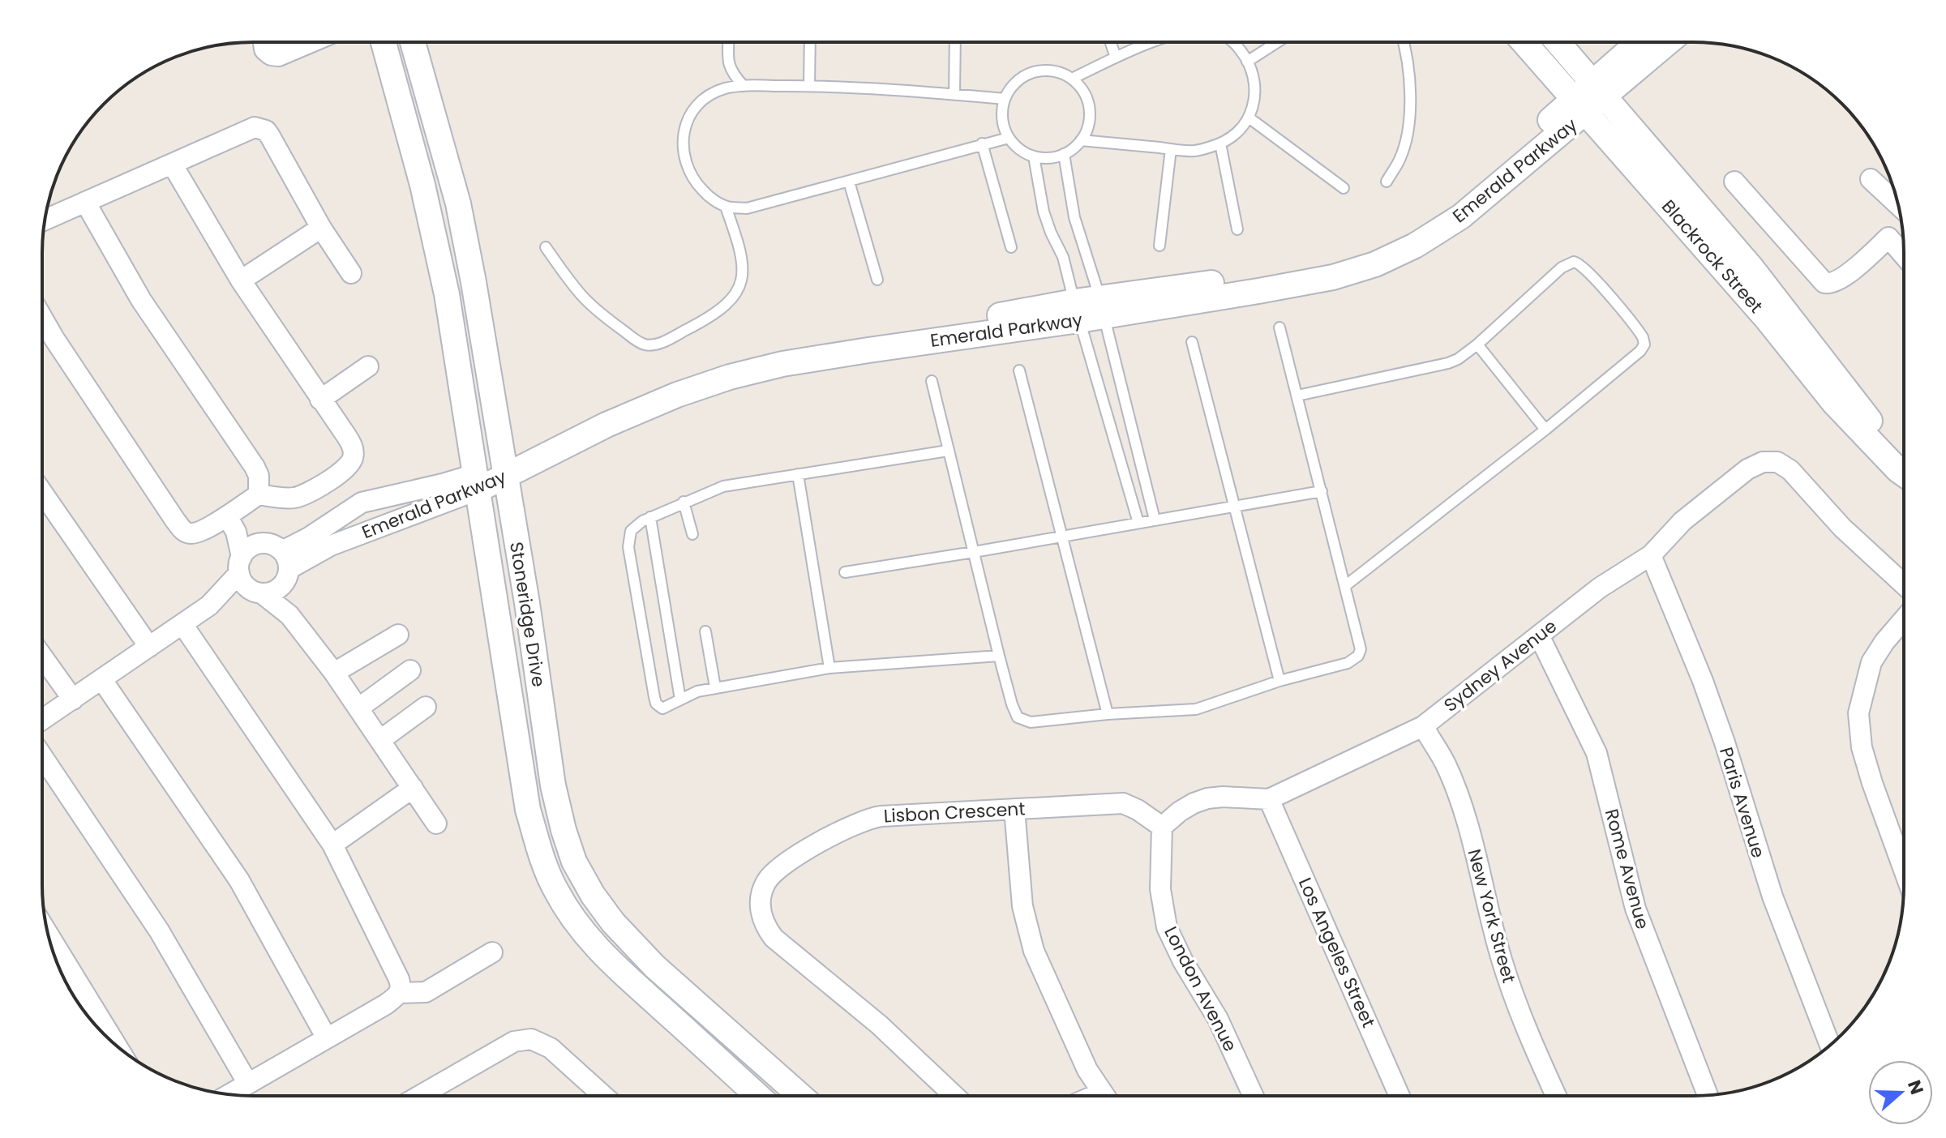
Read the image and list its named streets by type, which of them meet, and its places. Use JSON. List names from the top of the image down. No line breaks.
{"streets":{"street":["Emerald Parkway","Blackrock Street","Stoneridge Drive","Sydney Avenue","Paris Avenue","Lisbon Crescent","Rome Avenue","New York Street","Los Angeles Street","London Avenue"]},"crossings":[["Emerald Parkway","Blackrock Street"],["Emerald Parkway","Stoneridge Drive"],["Sydney Avenue","Paris Avenue"],["Sydney Avenue","Lisbon Crescent"],["Sydney Avenue","Rome Avenue"],["Sydney Avenue","New York Street"],["Sydney Avenue","Los Angeles Street"],["Sydney Avenue","London Avenue"],["Lisbon Crescent","London Avenue"]],"north":"right"}
